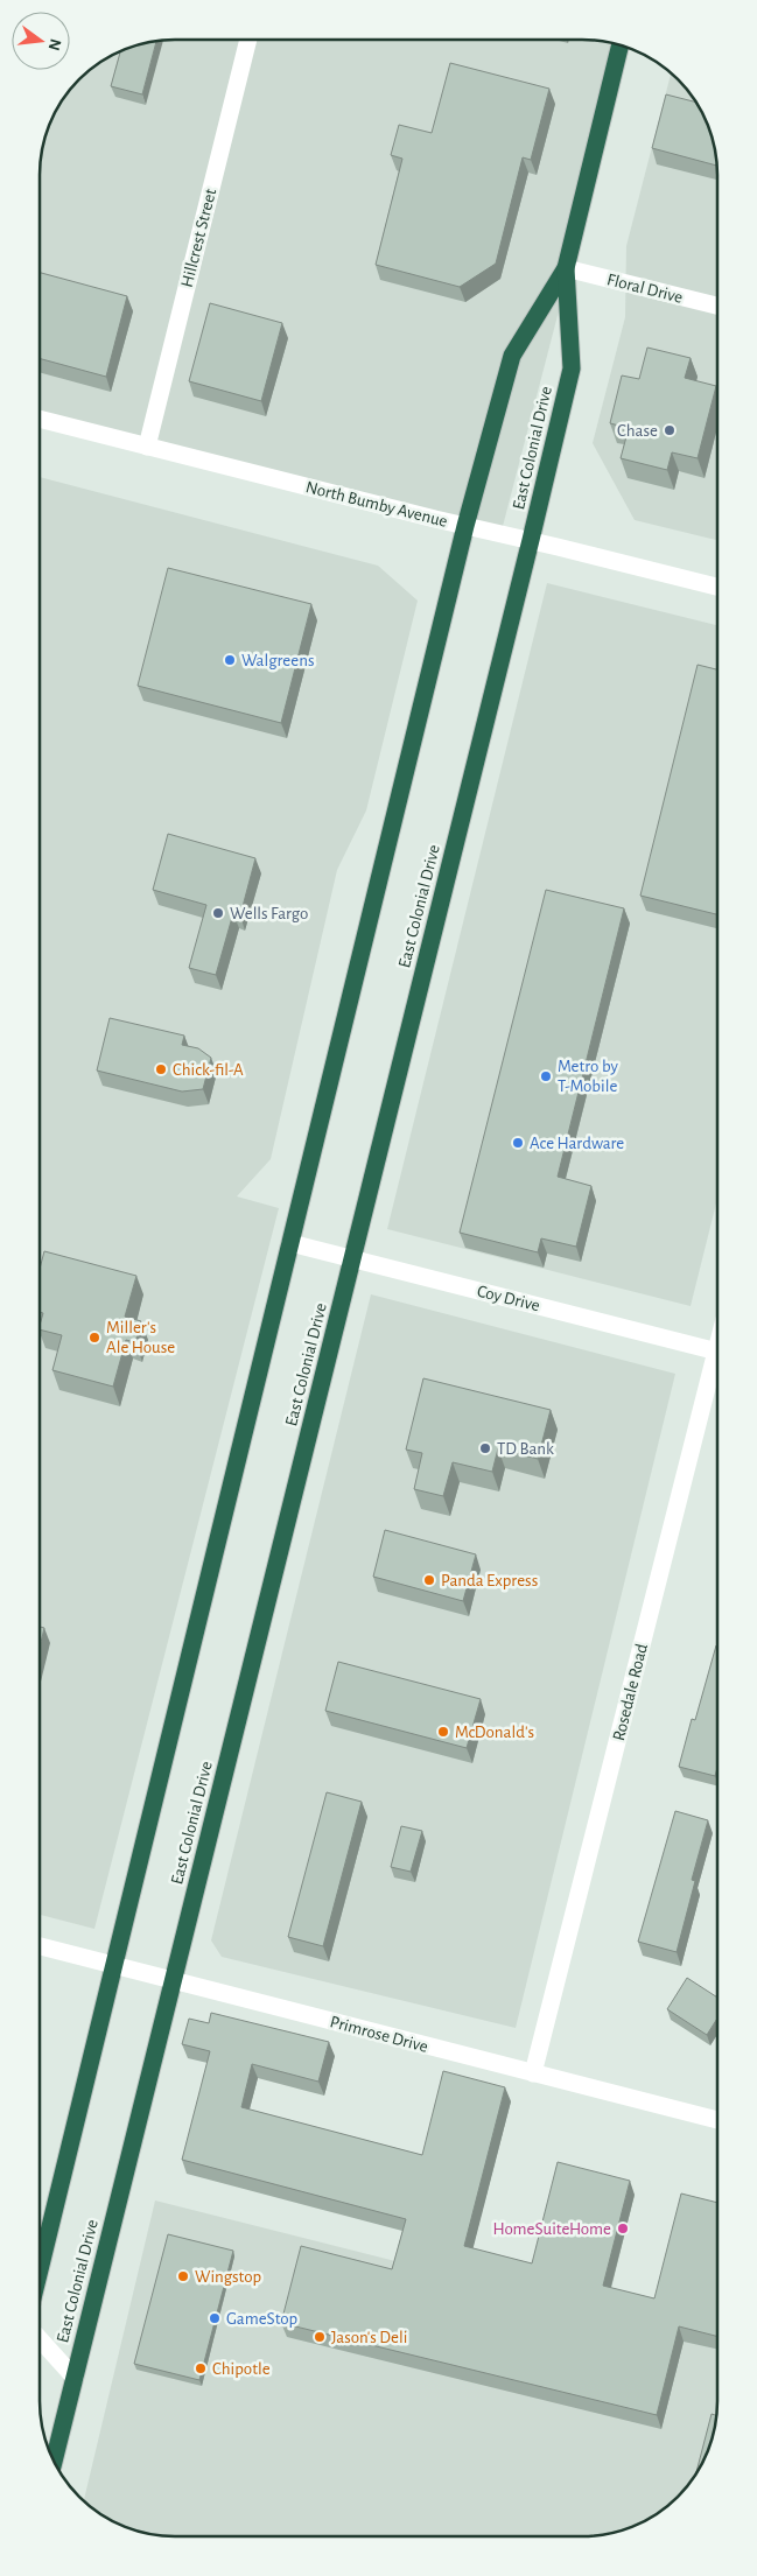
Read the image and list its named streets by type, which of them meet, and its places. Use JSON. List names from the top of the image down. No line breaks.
{"streets":{"highway":["East Colonial Drive"],"street":["Hillcrest Street","Floral Drive","North Bumby Avenue","Coy Drive","Rosedale Road","Primrose Drive"]},"crossings":[["Hillcrest Street","North Bumby Avenue"],["Floral Drive","East Colonial Drive"],["East Colonial Drive","North Bumby Avenue"],["East Colonial Drive","Coy Drive"],["East Colonial Drive","Primrose Drive"],["Rosedale Road","Primrose Drive"]],"places":["Chase","Walgreens","Wells Fargo","Chick-fil-A","Metro by T-Mobile","Ace Hardware","Miller's Ale House","TD Bank","Panda Express","McDonald's","HomeSuiteHome","Wingstop","GameStop","Jason's Deli","Chipotle"],"north":"right"}
